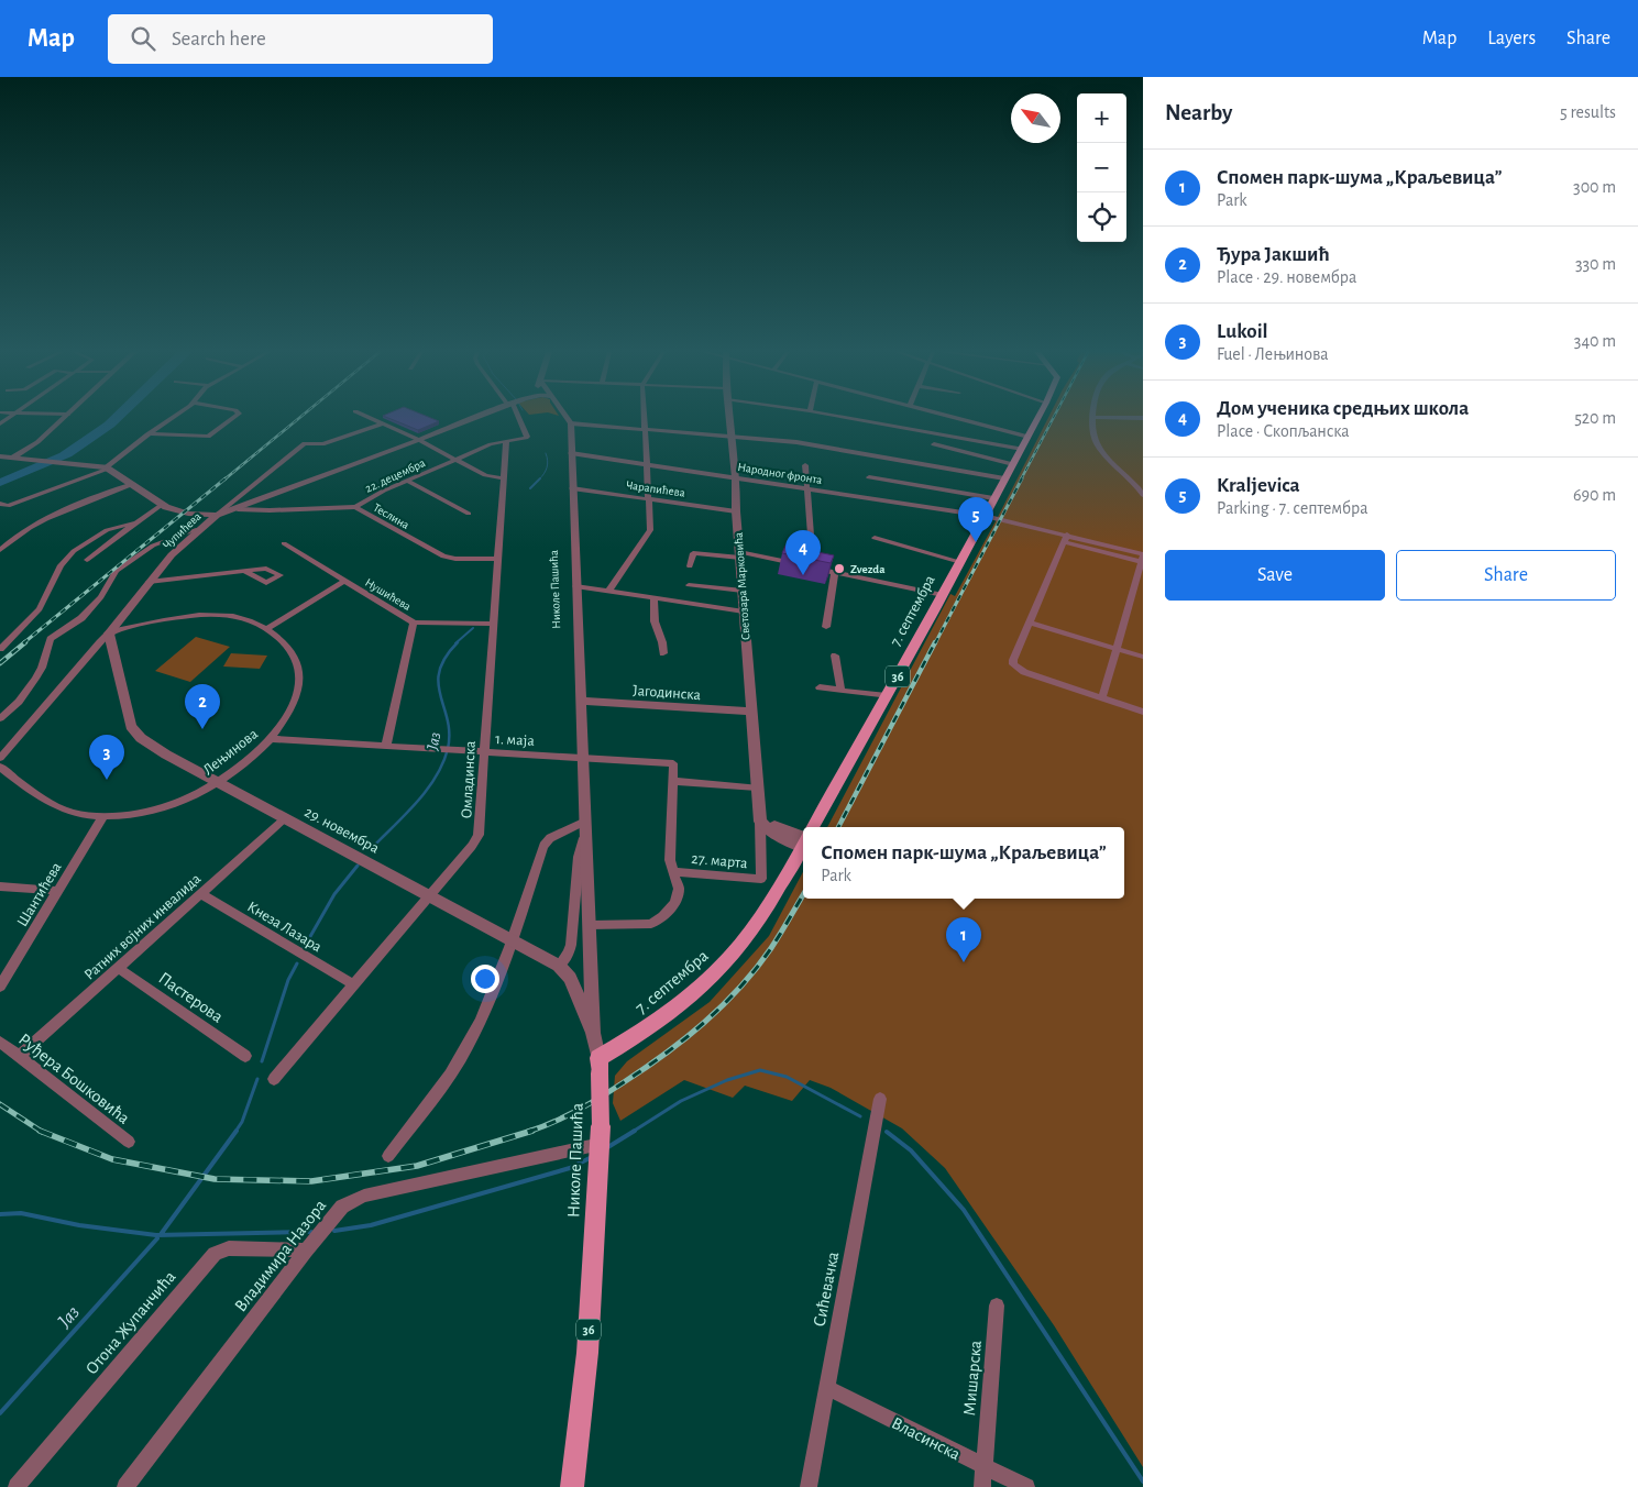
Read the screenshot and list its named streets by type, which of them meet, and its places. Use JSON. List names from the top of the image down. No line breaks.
{"streets":{"main road":["Николе Пашића","7. септембра","36"],"street":["Народног фронта","22. децембра","Чарапићева","Теслина","Чупићева","Светозара Марковића","Нушићева","Јагодинска","1. маја","Лењинова","Омладинска","29. новембра","27. марта","Шантићева","Ратних војних инвалида","Кнеза Лазара","Пастерова","Руђера Бошковића","Владимира Назора","Сићевачка","Отона Жупанчића","Мишарска","Власинска"]},"crossings":[["Народног фронта","Светозара Марковића"],["Народног фронта","Николе Пашића"],["Народног фронта","7. септембра"],["22. децембра","Теслина"],["22. децембра","Омладинска"],["Чарапићева","Светозара Марковића"],["Чарапићева","Николе Пашића"],["Теслина","Чупићева"],["Теслина","Омладинска"],["Чупићева","1. маја"],["Чупићева","Лењинова"],["Чупићева","29. новембра"],["Светозара Марковића","Јагодинска"],["Светозара Марковића","27. марта"],["Николе Пашића","7. септембра"],["Николе Пашића","Јагодинска"],["Николе Пашића","1. маја"],["Николе Пашића","29. новембра"],["Николе Пашића","27. марта"],["Николе Пашића","Владимира Назора"],["Нушићева","Омладинска"],["1. маја","Лењинова"],["1. маја","Омладинска"],["1. маја","29. новембра"],["Лењинова","29. новембра"],["Лењинова","Шантићева"],["Омладинска","29. новембра"],["Омладинска","Кнеза Лазара"],["29. новембра","Ратних војних инвалида"],["Ратних војних инвалида","Кнеза Лазара"],["Ратних војних инвалида","Пастерова"],["Ратних војних инвалида","Руђера Бошковића"],["Владимира Назора","Отона Жупанчића"],["Сићевачка","Власинска"],["Мишарска","Власинска"]],"water":["Јаз"],"places":["Zvezda"],"north":"top left","page":{"header":"Map","search":"Search here","nav":["Map","Layers","Share"],"heading":["Nearby","5 results"],"map_buttons":["+","−"],"list":[{"mark":"1","name":"Спомен парк-шума „Краљевица”","note":"Park","value":"300 m"},{"mark":"2","name":"Ђура Јакшић","note":"Place · 29. новембра","value":"330 m"},{"mark":"3","name":"Lukoil","note":"Fuel · Лењинова","value":"340 m"},{"mark":"4","name":"Дом ученика средњих школа","note":"Place · Скопљанска","value":"520 m"},{"mark":"5","name":"Kraljevica","note":"Parking · 7. септембра","value":"690 m"}],"pins":["5","4","2","3","1"],"buttons":["Save","Share"],"popup":["Спомен парк-шума „Краљевица”","Park"]}}
